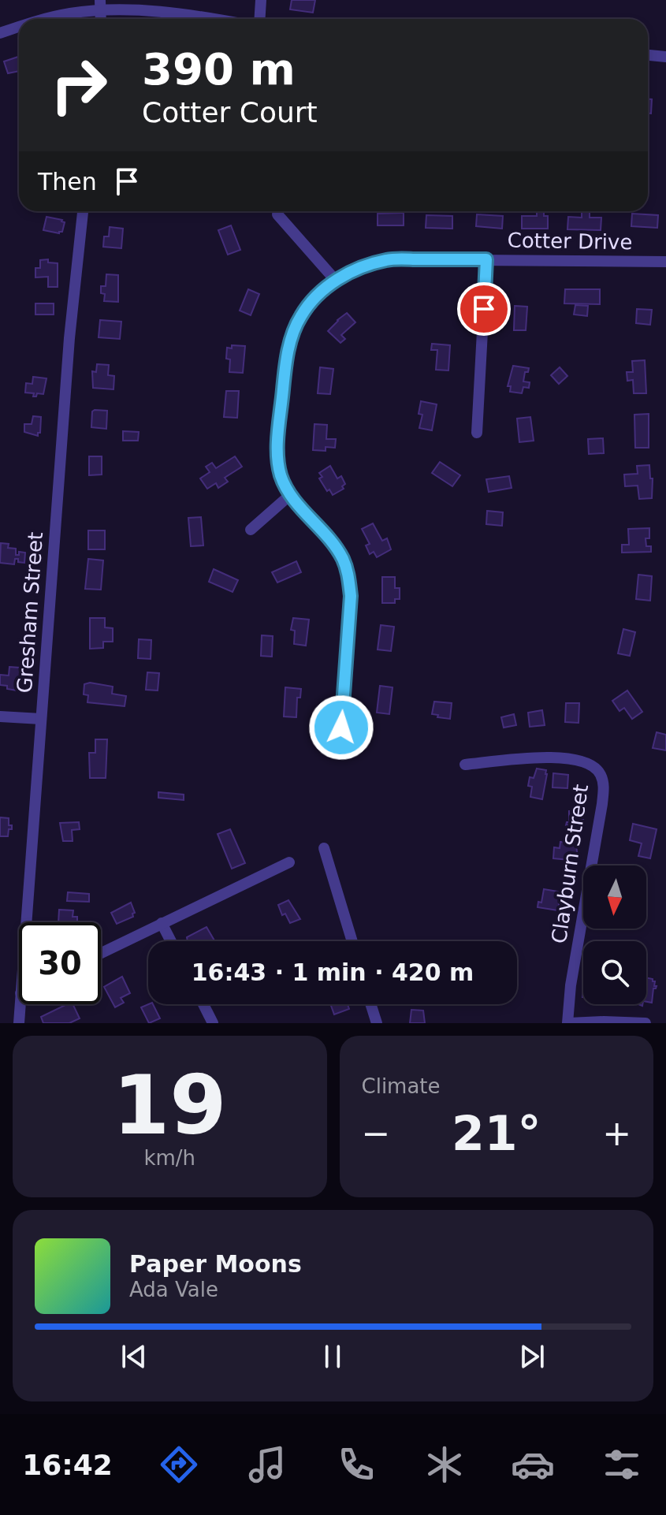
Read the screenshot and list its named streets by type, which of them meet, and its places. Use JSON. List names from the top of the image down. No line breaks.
{"streets":{"street":["Cotter Drive","Gresham Street","Clayburn Street"]},"north":"bottom","page":{"turn":["390 m","Cotter Court"],"then":"Then","limit":"30","trip":"16:43 · 1 min · 420 m","tile":[["19","km/h"],"Climate"],"heat":["−","21°","+"],"song":["Paper Moons","Ada Vale"],"tabs":"16:42"}}
